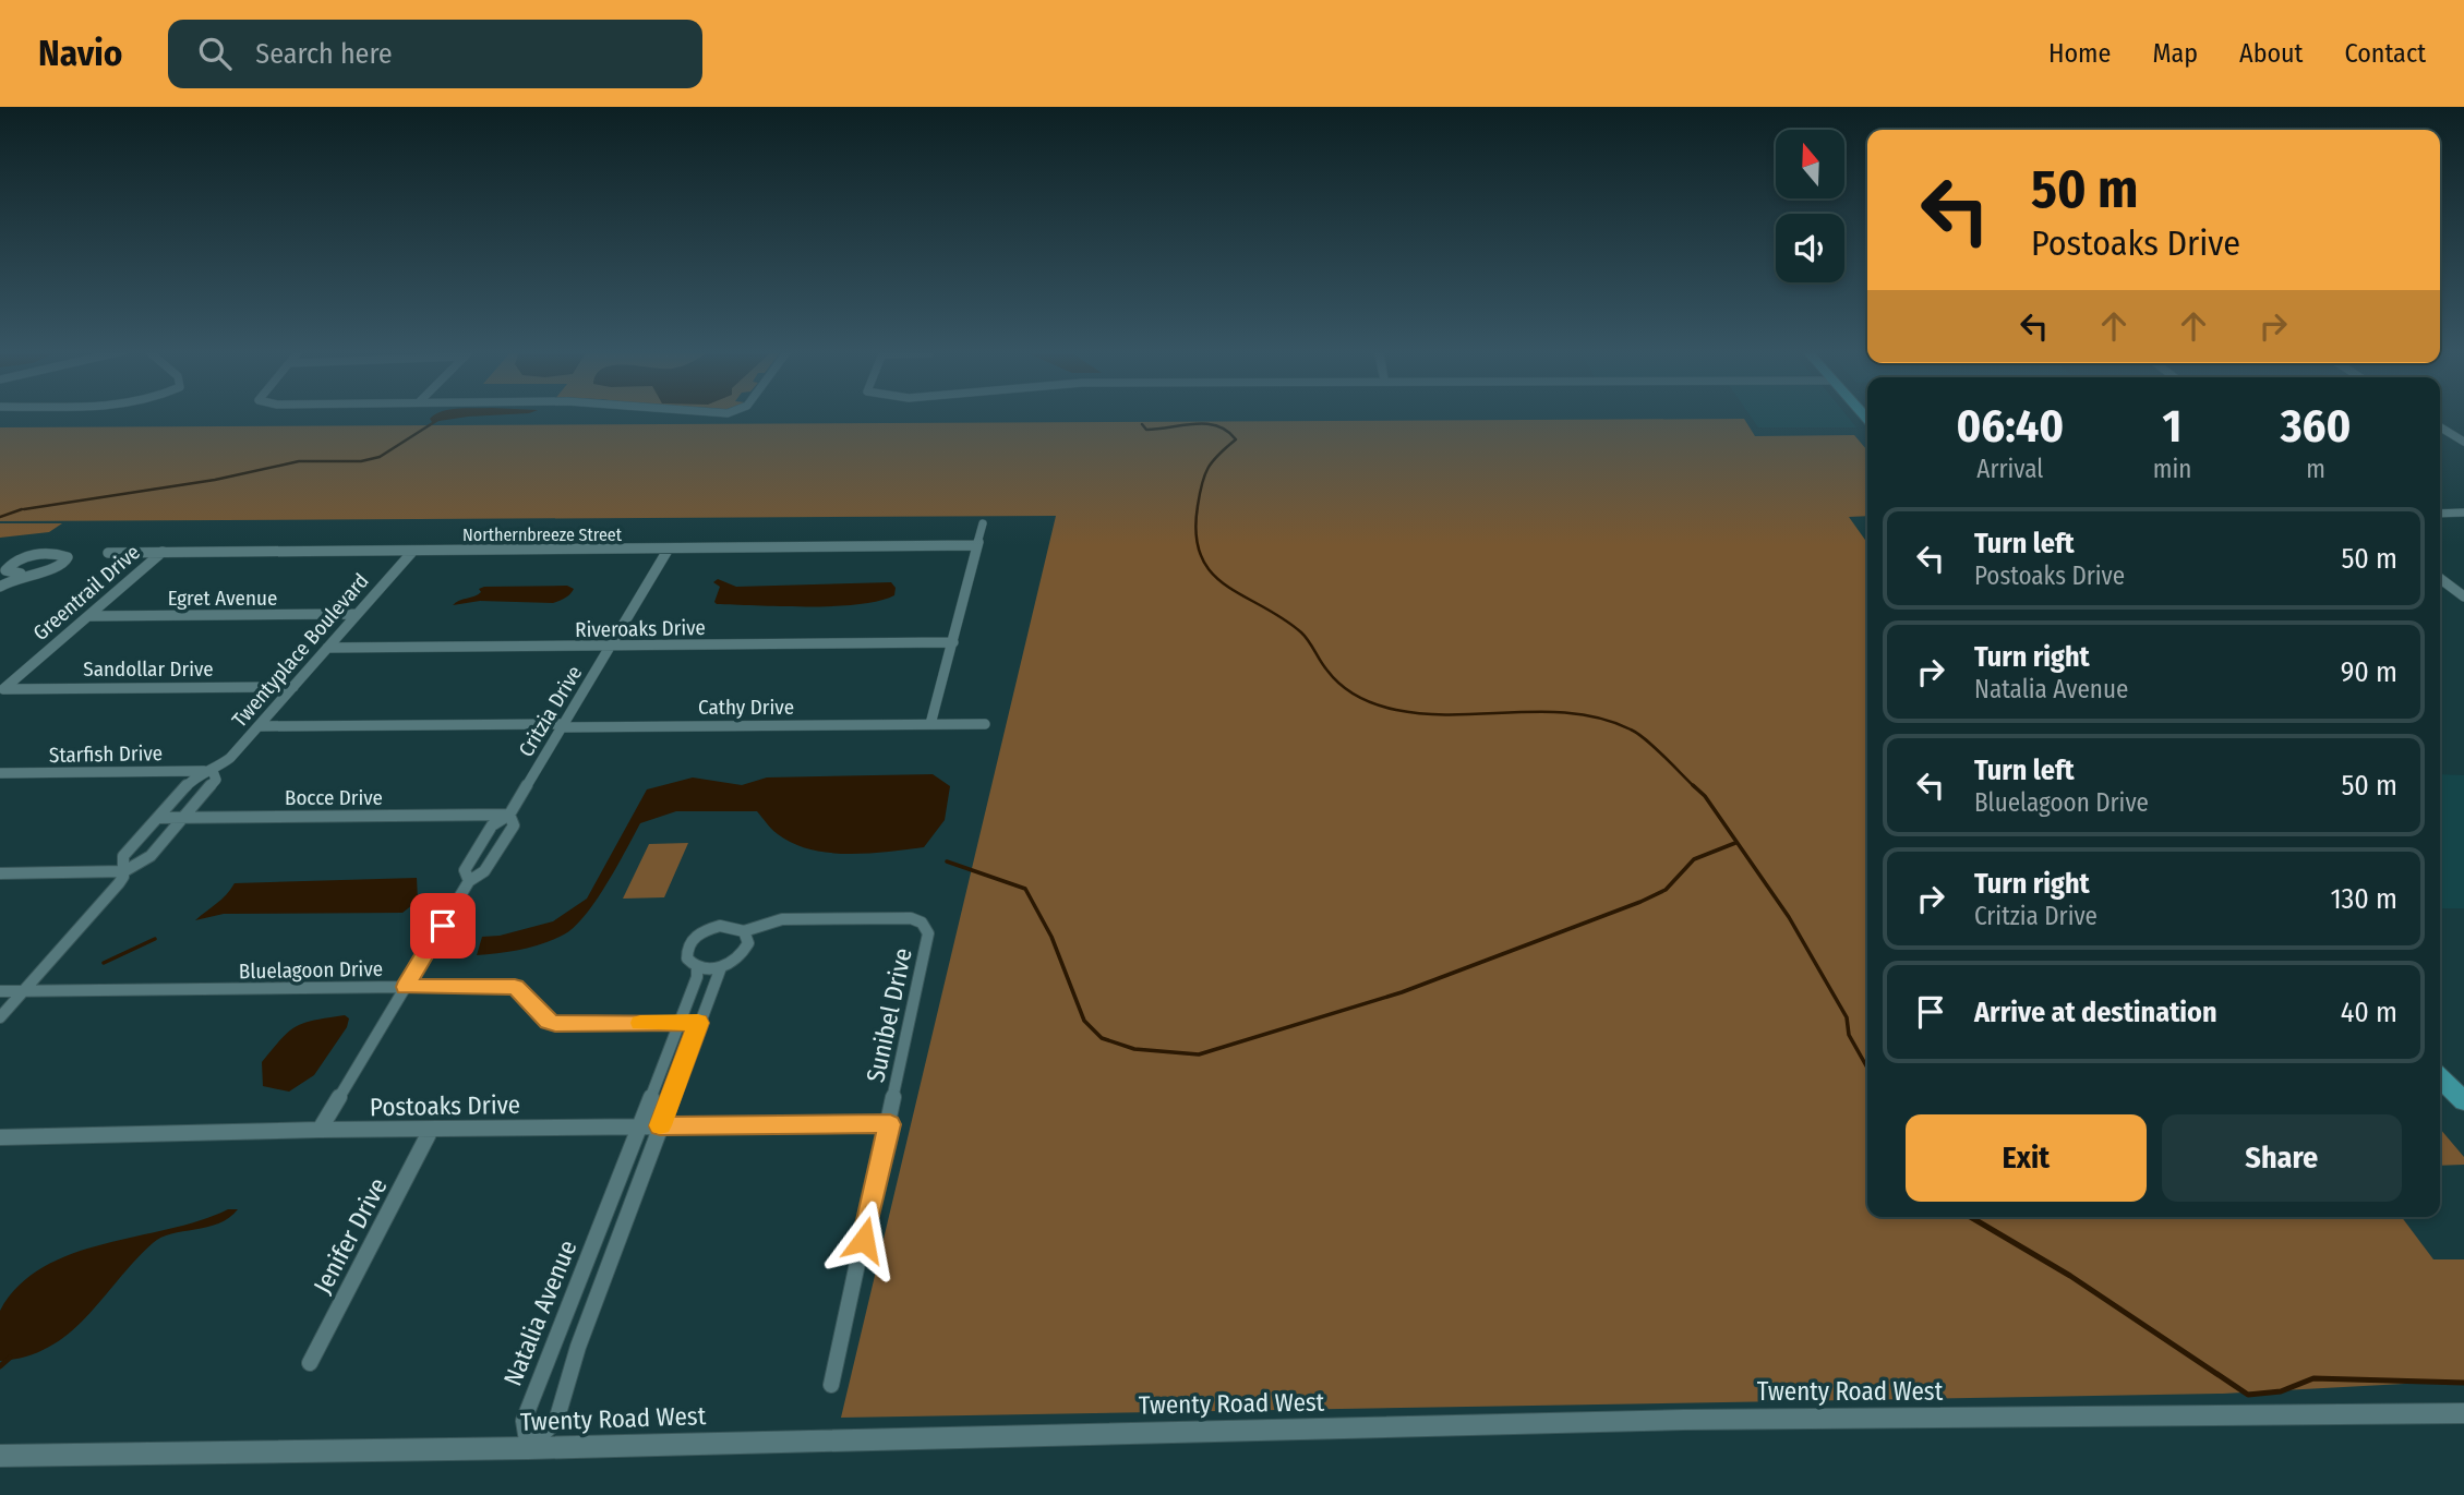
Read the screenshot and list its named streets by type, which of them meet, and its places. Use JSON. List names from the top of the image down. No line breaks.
{"streets":{"street":["Northernbreeze Street","Greentrail Drive","Egret Avenue","Riveroaks Drive","Twentyplace Boulevard","Sandollar Drive","Cathy Drive","Critzia Drive","Starfish Drive","Bocce Drive","Bluelagoon Drive","Sunibel Drive","Postoaks Drive","Jenifer Drive","Natalia Avenue","Twenty Road West"]},"crossings":[["Northernbreeze Street","Greentrail Drive"],["Northernbreeze Street","Twentyplace Boulevard"],["Northernbreeze Street","Critzia Drive"],["Greentrail Drive","Egret Avenue"],["Greentrail Drive","Sandollar Drive"],["Egret Avenue","Twentyplace Boulevard"],["Riveroaks Drive","Twentyplace Boulevard"],["Riveroaks Drive","Critzia Drive"],["Twentyplace Boulevard","Sandollar Drive"],["Twentyplace Boulevard","Cathy Drive"],["Twentyplace Boulevard","Starfish Drive"],["Twentyplace Boulevard","Bocce Drive"],["Twentyplace Boulevard","Bluelagoon Drive"],["Cathy Drive","Critzia Drive"],["Critzia Drive","Bocce Drive"],["Critzia Drive","Bluelagoon Drive"],["Critzia Drive","Postoaks Drive"],["Bluelagoon Drive","Natalia Avenue"],["Sunibel Drive","Postoaks Drive"],["Sunibel Drive","Natalia Avenue"],["Postoaks Drive","Jenifer Drive"],["Postoaks Drive","Natalia Avenue"],["Natalia Avenue","Twenty Road West"]],"north":"top","page":{"header":"Navio","search":"Search here","nav":["Home","Map","About","Contact"],"turn":["50 m","Postoaks Drive"],"eta":["06:40","Arrival","1","min","360","m"],"list":[{"name":"Turn left","note":"Postoaks Drive","value":"50 m"},{"name":"Turn right","note":"Natalia Avenue","value":"90 m"},{"name":"Turn left","note":"Bluelagoon Drive","value":"50 m"},{"name":"Turn right","note":"Critzia Drive","value":"130 m"},{"name":"Arrive at destination","value":"40 m"}],"buttons":["Exit","Share"]}}
